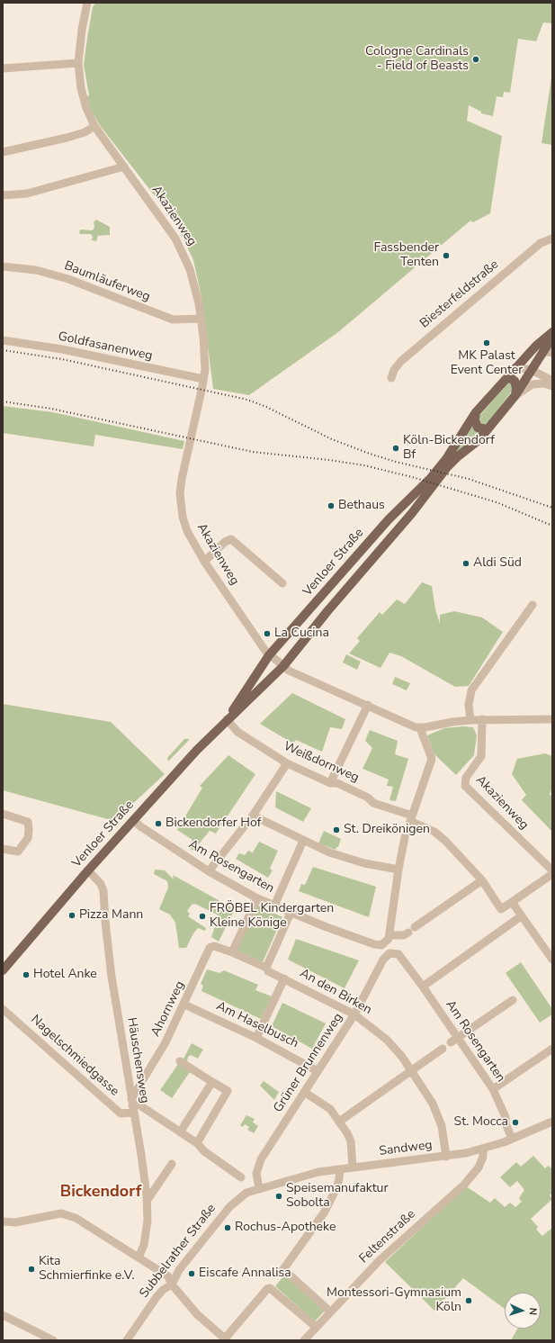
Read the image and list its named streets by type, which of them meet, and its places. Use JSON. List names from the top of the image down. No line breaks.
{"streets":{"main road":["Venloer Straße"],"street":["Akazienweg","Baumläuferweg","Biesterfeldstraße","Goldfasanenweg","Weißdornweg","Am Rosengarten","An den Birken","Ahornweg","Am Haselbusch","Nagelschmiedgasse","Häuschensweg","Grüner Brunnenweg","Sandweg","Feltenstraße","Subbelrather Straße"]},"crossings":[["Akazienweg","Baumläuferweg"],["Akazienweg","Goldfasanenweg"],["Akazienweg","Venloer Straße"],["Venloer Straße","Weißdornweg"],["Venloer Straße","Am Rosengarten"],["Venloer Straße","Häuschensweg"],["Am Rosengarten","Grüner Brunnenweg"],["Am Rosengarten","Sandweg"],["An den Birken","Ahornweg"],["An den Birken","Grüner Brunnenweg"],["An den Birken","Sandweg"],["Ahornweg","Am Haselbusch"],["Ahornweg","Nagelschmiedgasse"],["Ahornweg","Häuschensweg"],["Am Haselbusch","Grüner Brunnenweg"],["Nagelschmiedgasse","Häuschensweg"],["Grüner Brunnenweg","Sandweg"],["Grüner Brunnenweg","Subbelrather Straße"],["Sandweg","Feltenstraße"],["Sandweg","Subbelrather Straße"]],"districts":["Bickendorf"],"places":["Cologne Cardinals - Field of Beasts","Fassbender Tenten","MK Palast Event Center","Köln-Bickendorf Bf","Bethaus","Aldi Süd","La Cucina","Bickendorfer Hof","St. Dreikönigen","Pizza Mann","FRÖBEL Kindergarten Kleine Könige","Hotel Anke","St. Mocca","Speisemanufaktur Sobolta","Rochus-Apotheke","Kita Schmierfinke e.V.","Eiscafe Annalisa","Montessori-Gymnasium Köln"],"north":"right"}
